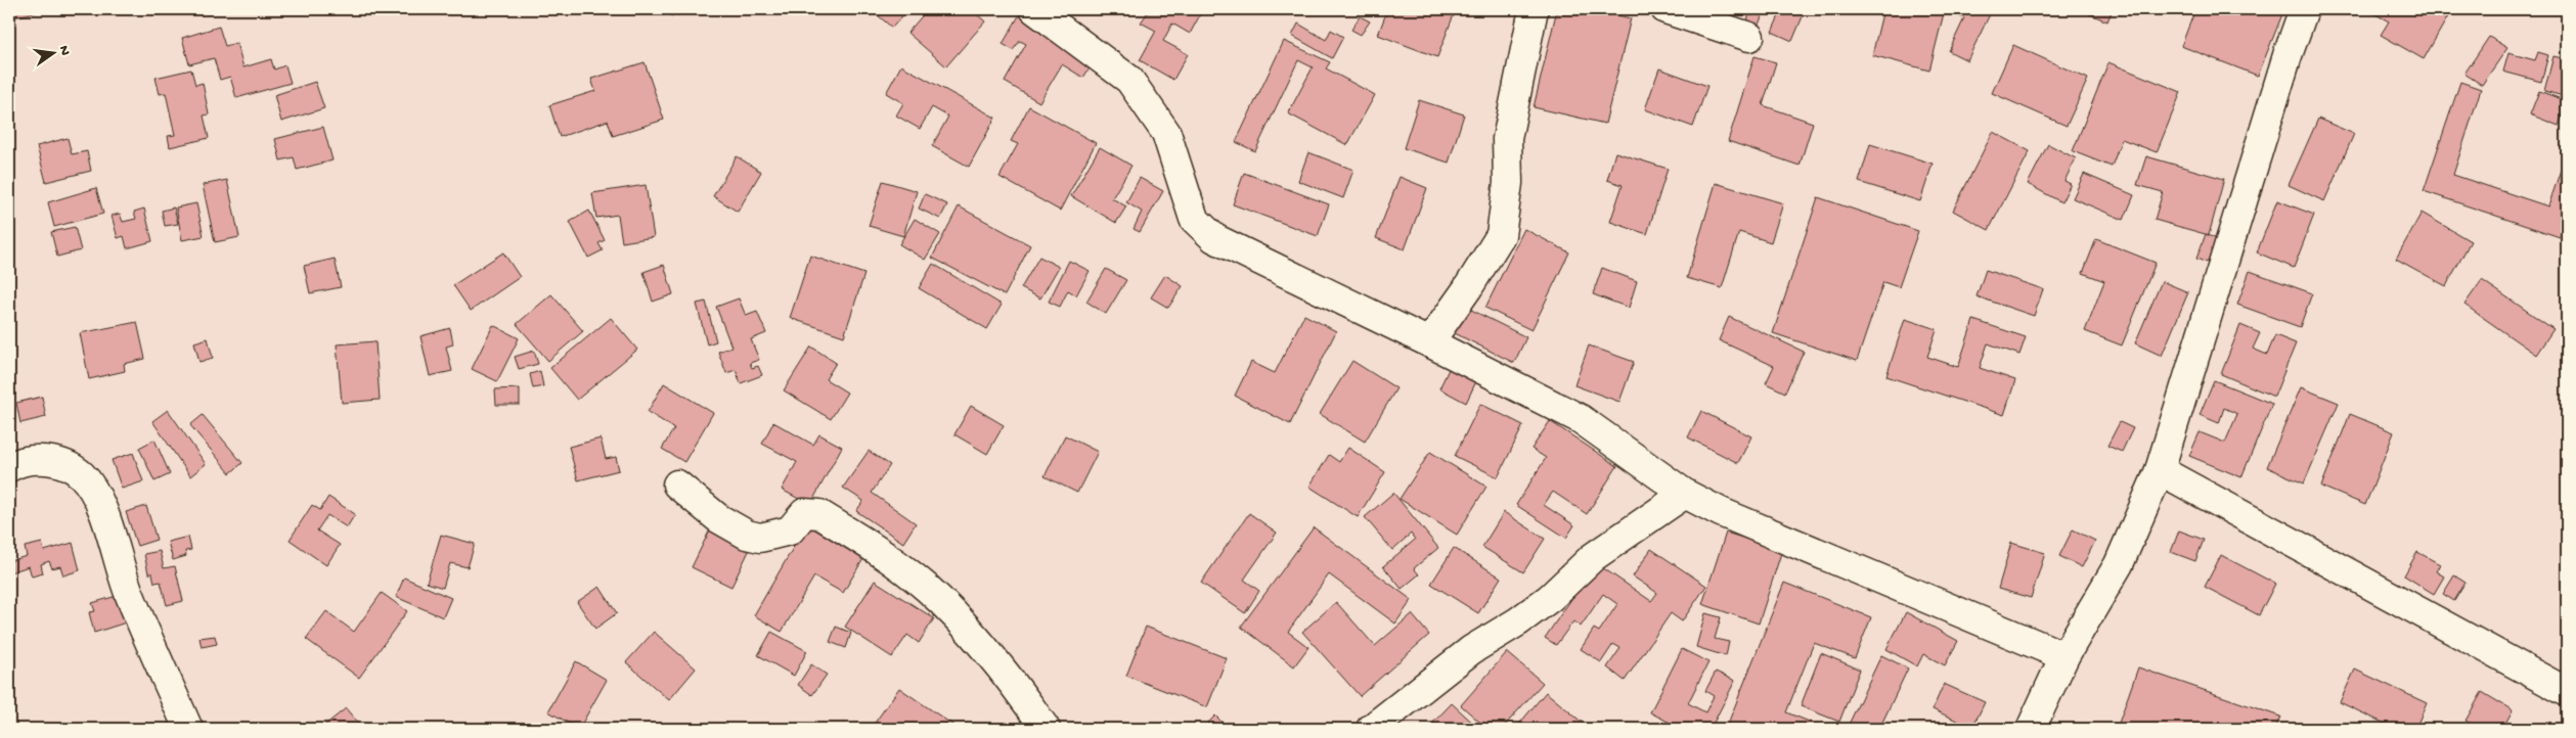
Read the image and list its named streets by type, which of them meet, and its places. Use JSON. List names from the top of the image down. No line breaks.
{"north":"right"}
